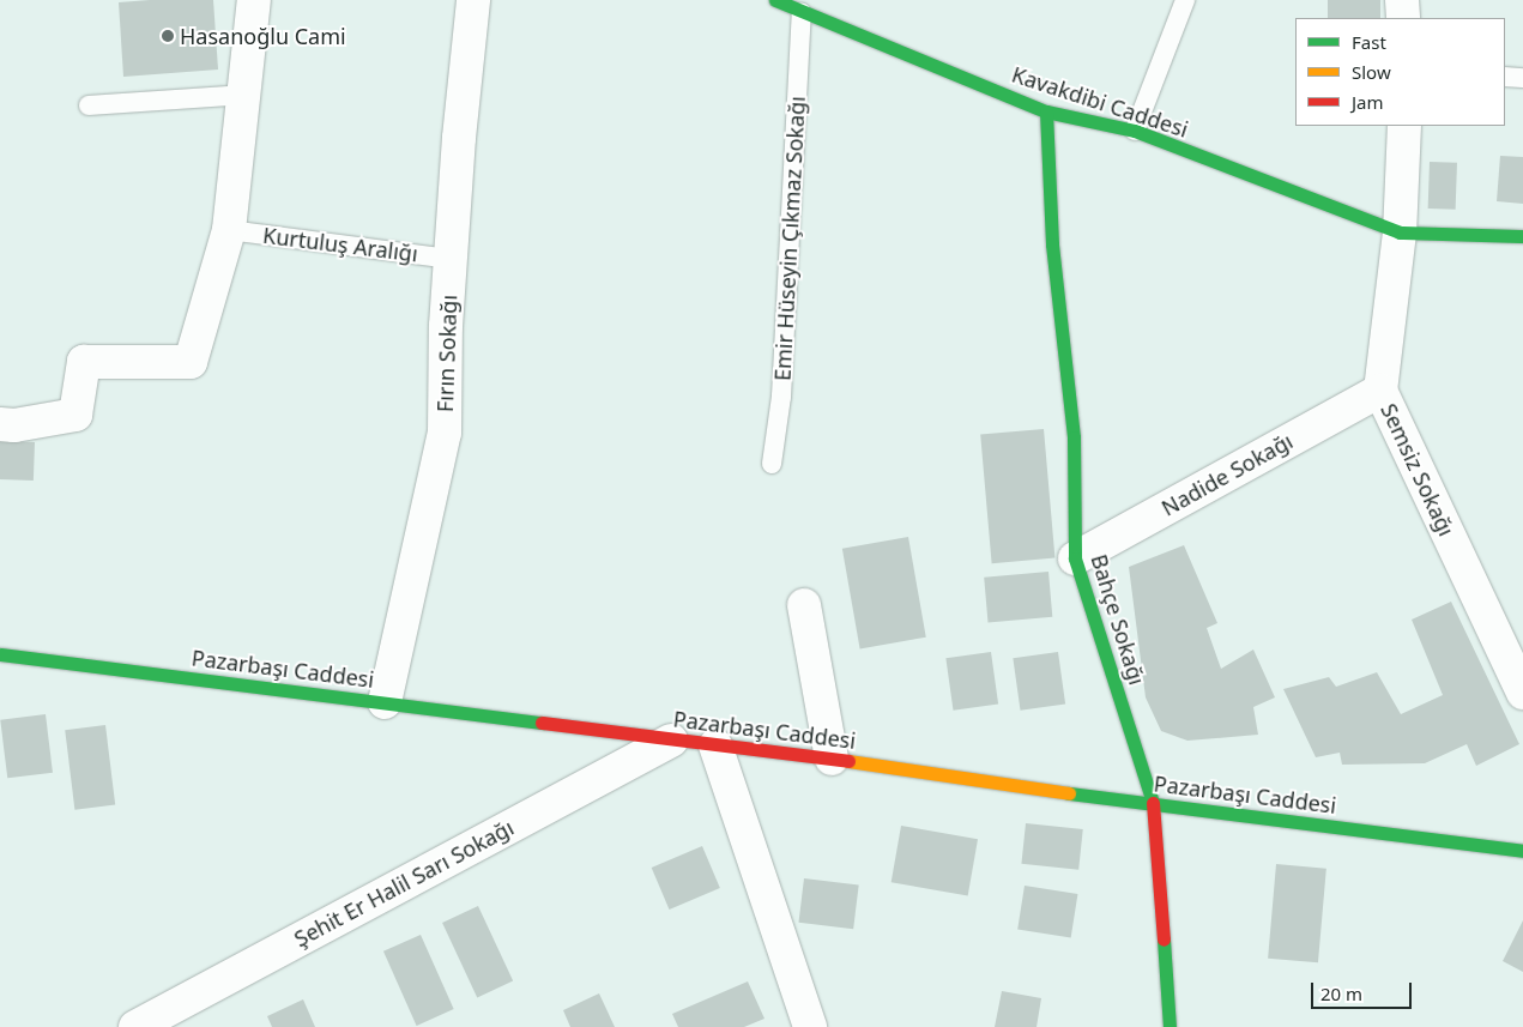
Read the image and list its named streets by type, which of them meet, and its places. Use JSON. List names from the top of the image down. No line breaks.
{"streets":{"street":["Kavakdibi Caddesi","Fırın Sokağı","Semsiz Sokağı","Nadide Sokağı","Bahçe Sokağı","Pazarbaşı Caddesi","Şehit Er Halil Sarı Sokağı"],"lane":["Emir Hüseyin Çıkmaz Sokağı","Kurtuluş Aralığı"]},"crossings":[["Kavakdibi Caddesi","Emir Hüseyin Çıkmaz Sokağı"],["Kavakdibi Caddesi","Semsiz Sokağı"],["Kavakdibi Caddesi","Bahçe Sokağı"],["Kurtuluş Aralığı","Fırın Sokağı"],["Fırın Sokağı","Pazarbaşı Caddesi"],["Semsiz Sokağı","Nadide Sokağı"],["Nadide Sokağı","Bahçe Sokağı"],["Bahçe Sokağı","Pazarbaşı Caddesi"],["Pazarbaşı Caddesi","Şehit Er Halil Sarı Sokağı"]],"places":["Hasanoğlu Cami"],"legend":["Fast","Slow","Jam"],"scale_bar":"20 m"}
